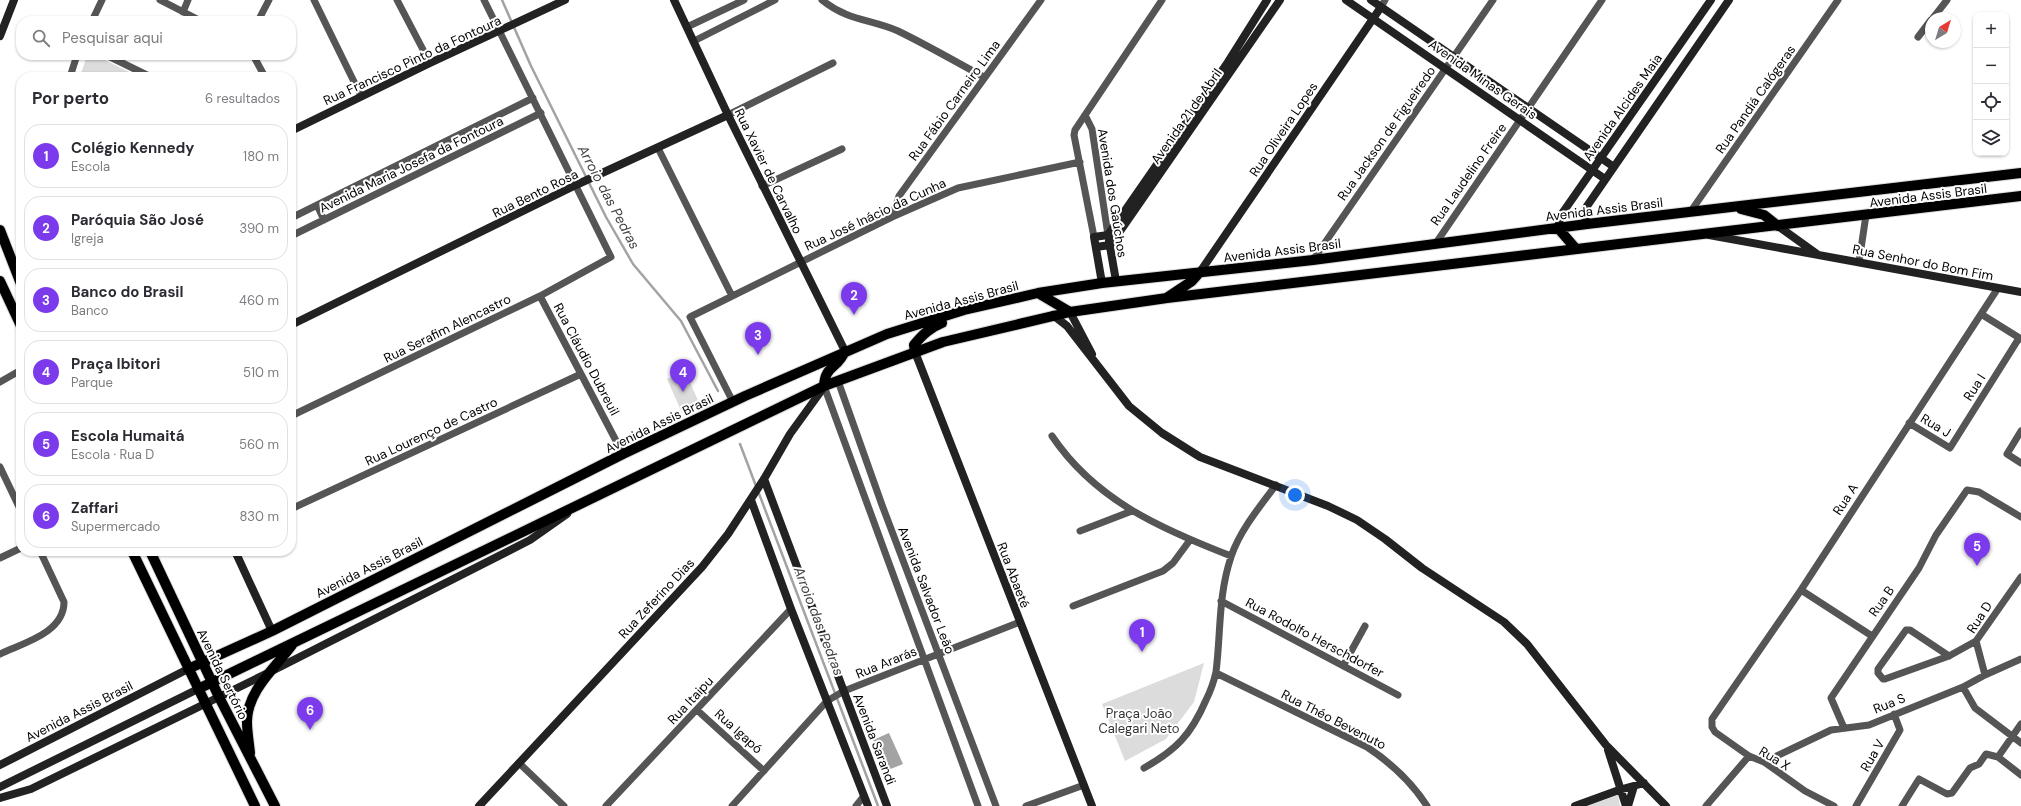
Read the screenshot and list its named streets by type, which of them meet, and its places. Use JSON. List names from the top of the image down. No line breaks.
{"streets":{"main road":["Avenida Assis Brasil","Avenida Sertório"],"street":["Rua Francisco Pinto da Fontoura","Avenida Minas Gerais","Rua Pandiá Calógeras","Rua Fábio Carneiro Lima","Avenida Alcides Maia","Avenida 21 de Abril","Rua Oliveira Lopes","Rua Jackson de Figueiredo","Avenida Maria Josefa da Fontoura","Rua Xavier de Carvalho","Rua Laudelino Freire","Rua Bento Rosa","Avenida dos Gaúchos","Rua José Inácio da Cunha","Rua Senhor do Bom Fim","Rua Serafim Alencastro","Rua Cláudio Dubreuil","Rua I","Rua J","Rua Lourenço de Castro","Rua A","Rua Abaeté","Avenida Salvador Leão","Rua Zeferino Dias","Rua B","Rua D","Rua Rodolfo Herschdorfer","Rua Ararás","Rua Itaipu","Rua S","Rua Théo Bevenuto","Rua Igapó","Avenida Sarandi","Rua V","Rua X"]},"crossings":[["Avenida Minas Gerais","Avenida Alcides Maia"],["Avenida Minas Gerais","Rua Oliveira Lopes"],["Avenida Minas Gerais","Rua Jackson de Figueiredo"],["Avenida Minas Gerais","Rua Laudelino Freire"],["Rua Pandiá Calógeras","Avenida Assis Brasil"],["Rua Fábio Carneiro Lima","Rua José Inácio da Cunha"],["Avenida Alcides Maia","Avenida Assis Brasil"],["Avenida 21 de Abril","Avenida dos Gaúchos"],["Rua Oliveira Lopes","Avenida Assis Brasil"],["Rua Jackson de Figueiredo","Avenida Assis Brasil"],["Rua Xavier de Carvalho","Rua Bento Rosa"],["Rua Xavier de Carvalho","Avenida Assis Brasil"],["Rua Xavier de Carvalho","Rua José Inácio da Cunha"],["Rua Laudelino Freire","Avenida Assis Brasil"],["Rua Bento Rosa","Rua Serafim Alencastro"],["Avenida dos Gaúchos","Avenida Assis Brasil"],["Avenida dos Gaúchos","Rua José Inácio da Cunha"],["Avenida Assis Brasil","Rua José Inácio da Cunha"],["Avenida Assis Brasil","Rua Senhor do Bom Fim"],["Avenida Assis Brasil","Rua Cláudio Dubreuil"],["Avenida Assis Brasil","Rua Abaeté"],["Avenida Assis Brasil","Avenida Salvador Leão"],["Avenida Assis Brasil","Rua Zeferino Dias"],["Avenida Assis Brasil","Avenida Sertório"],["Rua Senhor do Bom Fim","Rua A"],["Rua Serafim Alencastro","Rua Cláudio Dubreuil"],["Rua Cláudio Dubreuil","Rua Lourenço de Castro"],["Rua I","Rua J"],["Rua J","Rua A"],["Rua A","Rua X"],["Rua Abaeté","Rua Ararás"],["Avenida Salvador Leão","Rua Zeferino Dias"],["Avenida Salvador Leão","Rua Ararás"],["Rua Zeferino Dias","Avenida Sarandi"],["Rua B","Rua S"],["Rua D","Rua S"],["Rua Ararás","Rua Igapó"],["Rua Ararás","Avenida Sarandi"],["Rua Itaipu","Rua Igapó"],["Rua S","Rua V"],["Rua S","Rua X"]],"water":["Arroio das Pedras"],"parks":["Praça João Calegari Neto"],"north":"top right","page":{"map_buttons":["+","−"],"search":"Pesquisar aqui","heading":["Por perto","6 resultados"],"list":[{"mark":"1","name":"Colégio Kennedy","note":"Escola","value":"180 m"},{"mark":"2","name":"Paróquia São José","note":"Igreja","value":"390 m"},{"mark":"3","name":"Banco do Brasil","note":"Banco","value":"460 m"},{"mark":"4","name":"Praça Ibitori","note":"Parque","value":"510 m"},{"mark":"5","name":"Escola Humaitá","note":"Escola · Rua D","value":"560 m"},{"mark":"6","name":"Zaffari","note":"Supermercado","value":"830 m"}],"pins":["2","3","4","5","1","6"]}}
